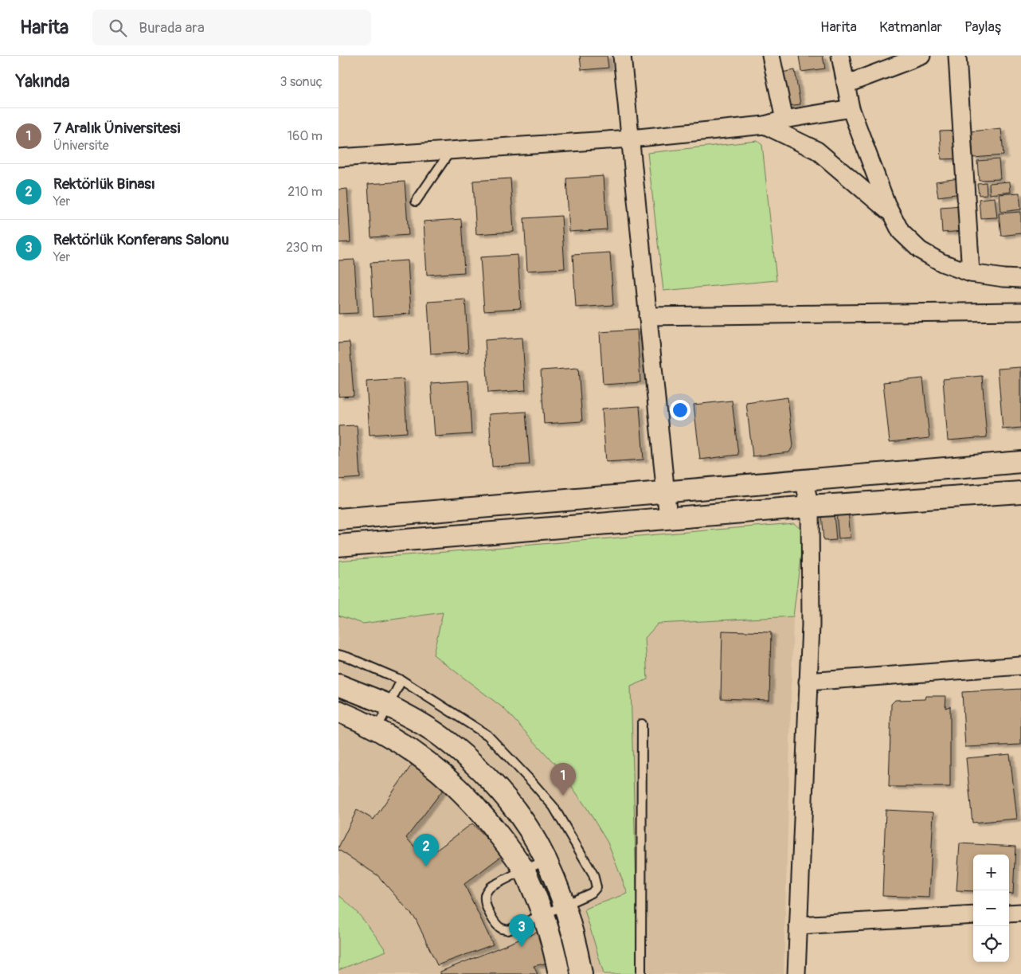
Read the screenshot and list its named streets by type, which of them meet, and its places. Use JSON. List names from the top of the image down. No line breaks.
{"page":{"header":"Harita","search":"Burada ara","nav":["Harita","Katmanlar","Paylaş"],"heading":["Yakında","3 sonuç"],"list":[{"mark":"1","name":"7 Aralık Üniversitesi","note":"Üniversite","value":"160 m"},{"mark":"2","name":"Rektörlük Binası","note":"Yer","value":"210 m"},{"mark":"3","name":"Rektörlük Konferans Salonu","note":"Yer","value":"230 m"}],"pins":["1","2","3"],"map_buttons":["+","−"]}}
